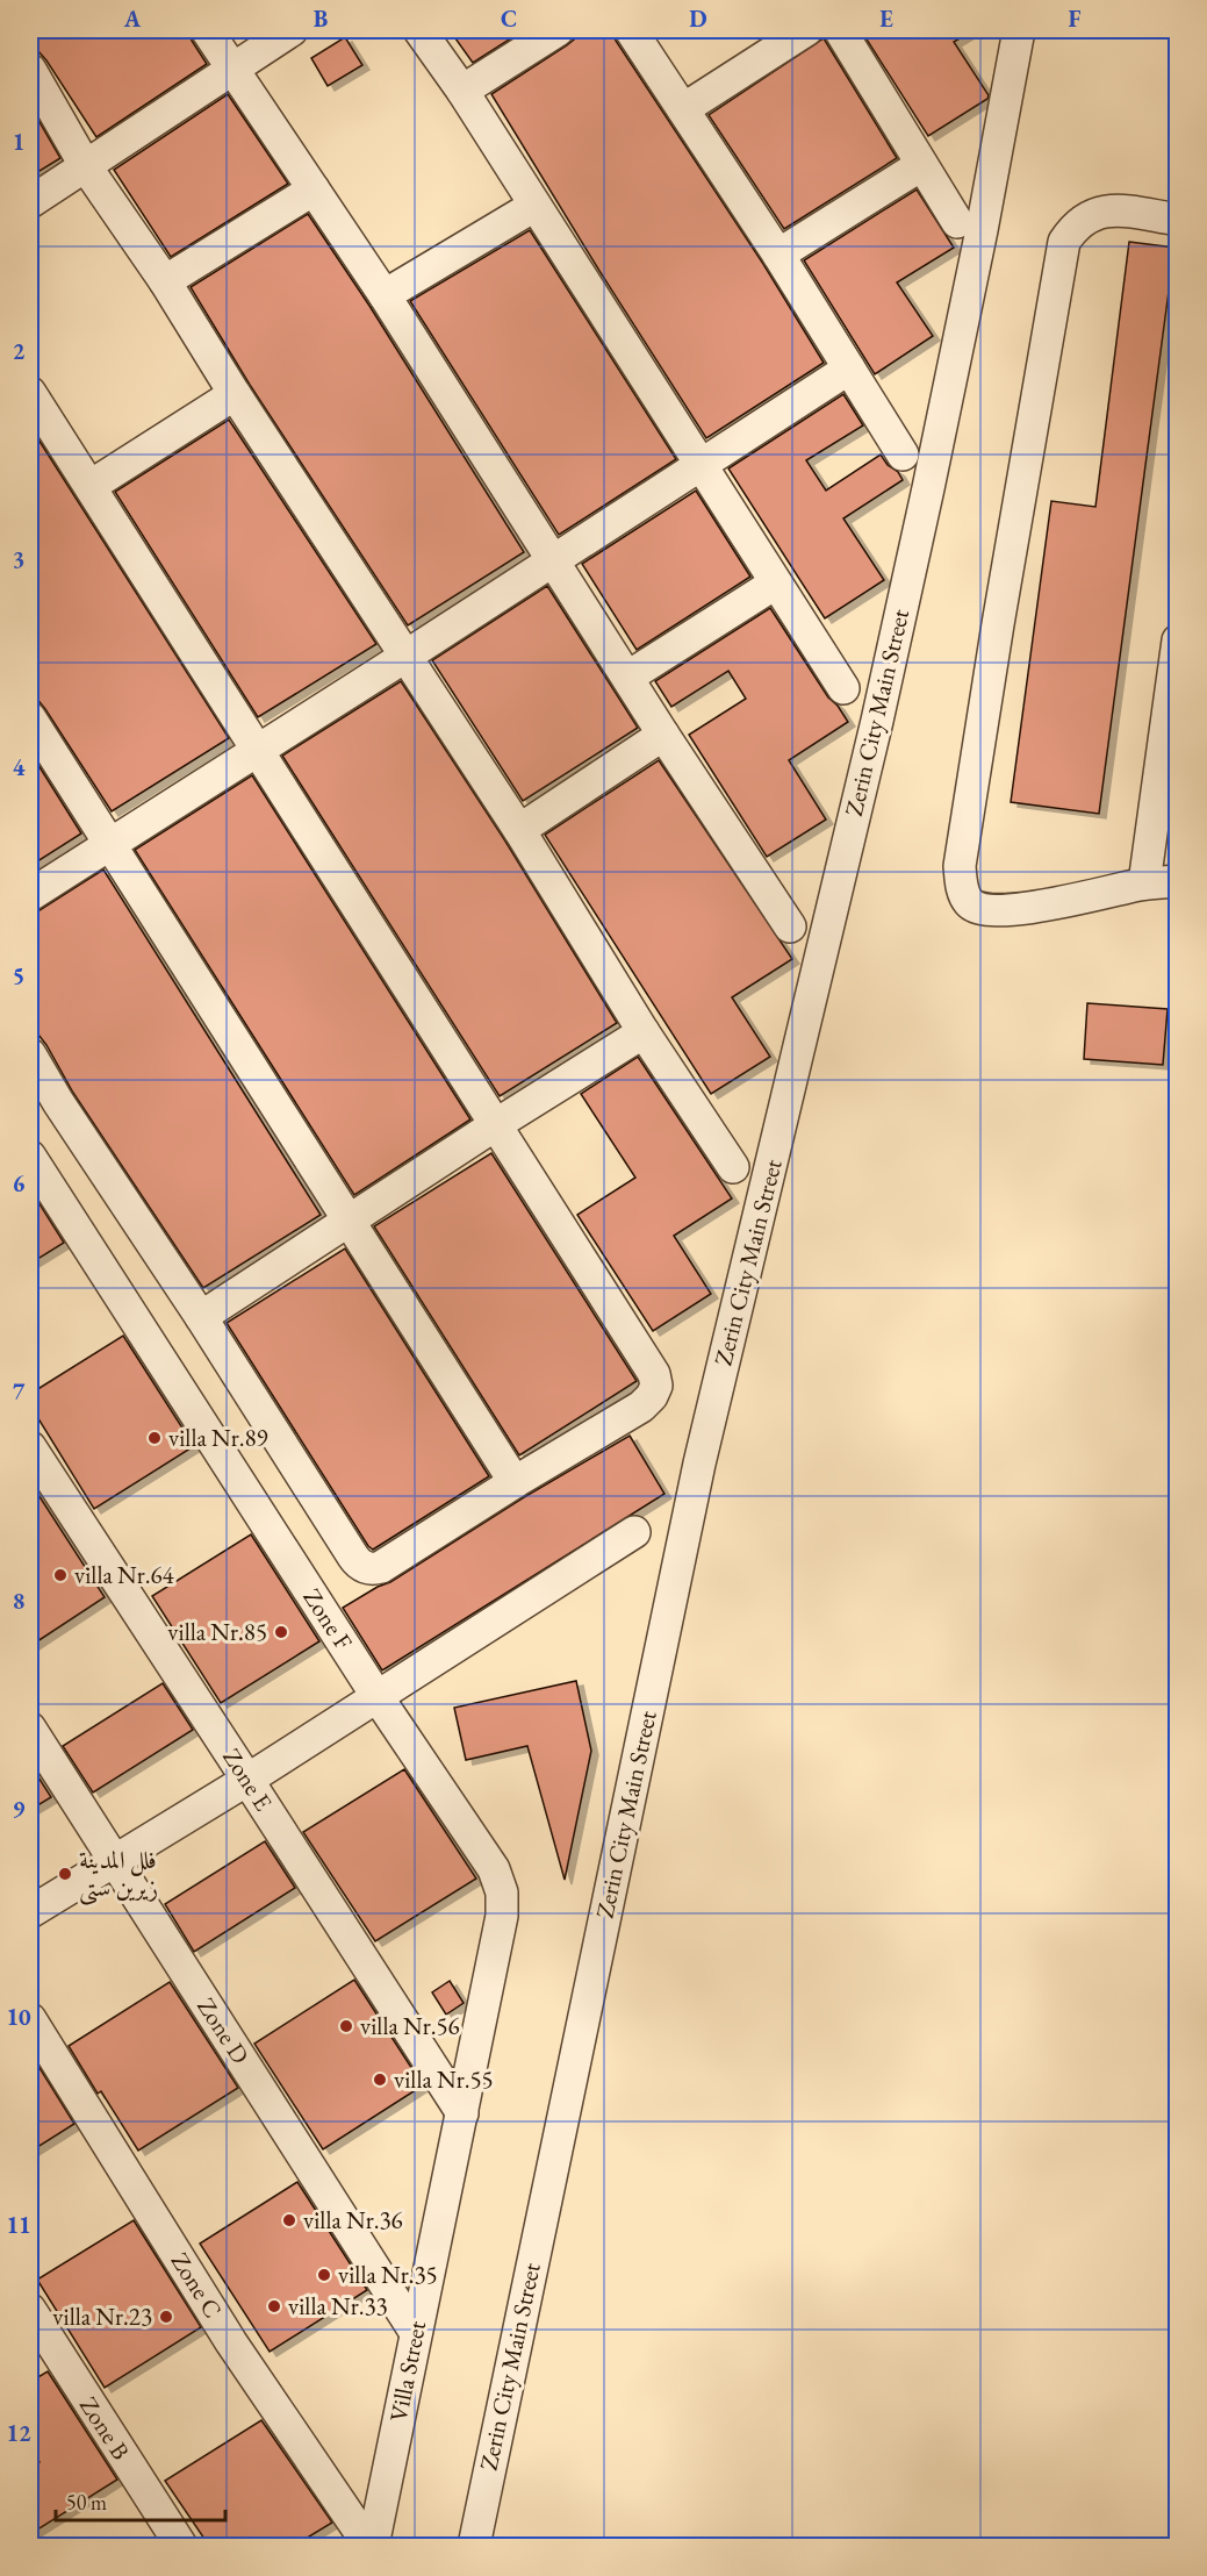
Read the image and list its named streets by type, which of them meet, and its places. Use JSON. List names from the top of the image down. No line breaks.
{"streets":{"street":["Zerin City Main Street","Zone F","Zone E","Zone D","Zone C","Villa Street","Zone B"]},"crossings":[["Zone F","Zone E"],["Zone F","Villa Street"],["Zone E","Villa Street"],["Zone D","Villa Street"],["Zone C","Villa Street"]],"places":["villa Nr.89","villa Nr.64","villa Nr.85","فلل المدينة زیرین ستی","villa Nr.56","villa Nr.55","villa Nr.36","villa Nr.35","villa Nr.33","villa Nr.23"],"scale_bar":"50 m","grid":{"columns":["A","B","C","D","E","F"],"rows":["1","2","3","4","5","6","7","8","9","10","11","12"]}}
